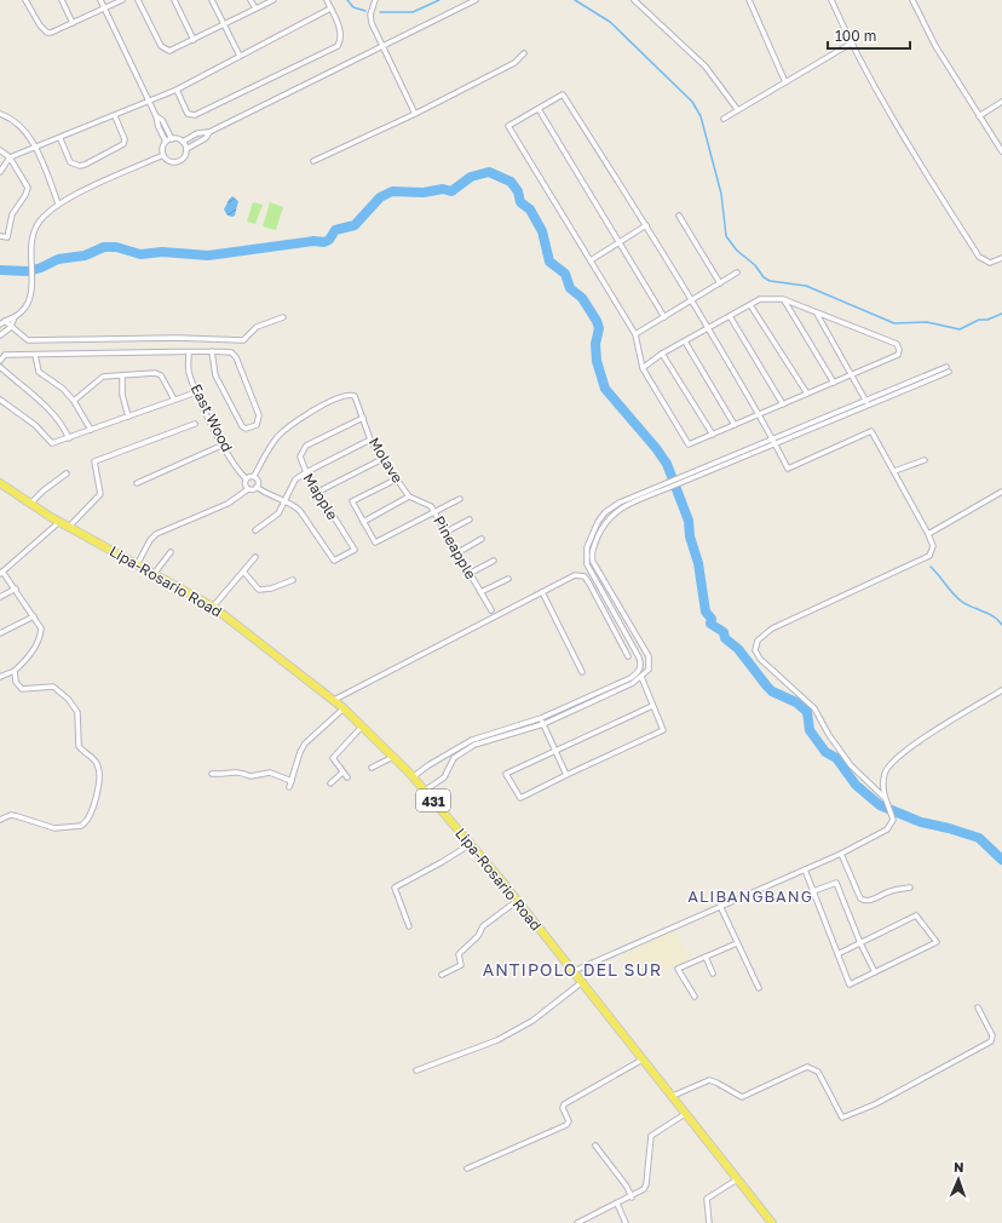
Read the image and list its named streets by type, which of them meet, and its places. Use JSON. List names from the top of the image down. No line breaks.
{"streets":{"main road":["Lipa-Rosario Road","431"],"street":["East Wood","Molave","Mapple","Pineapple"]},"crossings":[["East Wood","Molave"],["Molave","Mapple"],["Molave","Pineapple"]],"districts":["ALIBANGBANG","ANTIPOLO DEL SUR"],"scale_bar":"100 m","north":"top"}
